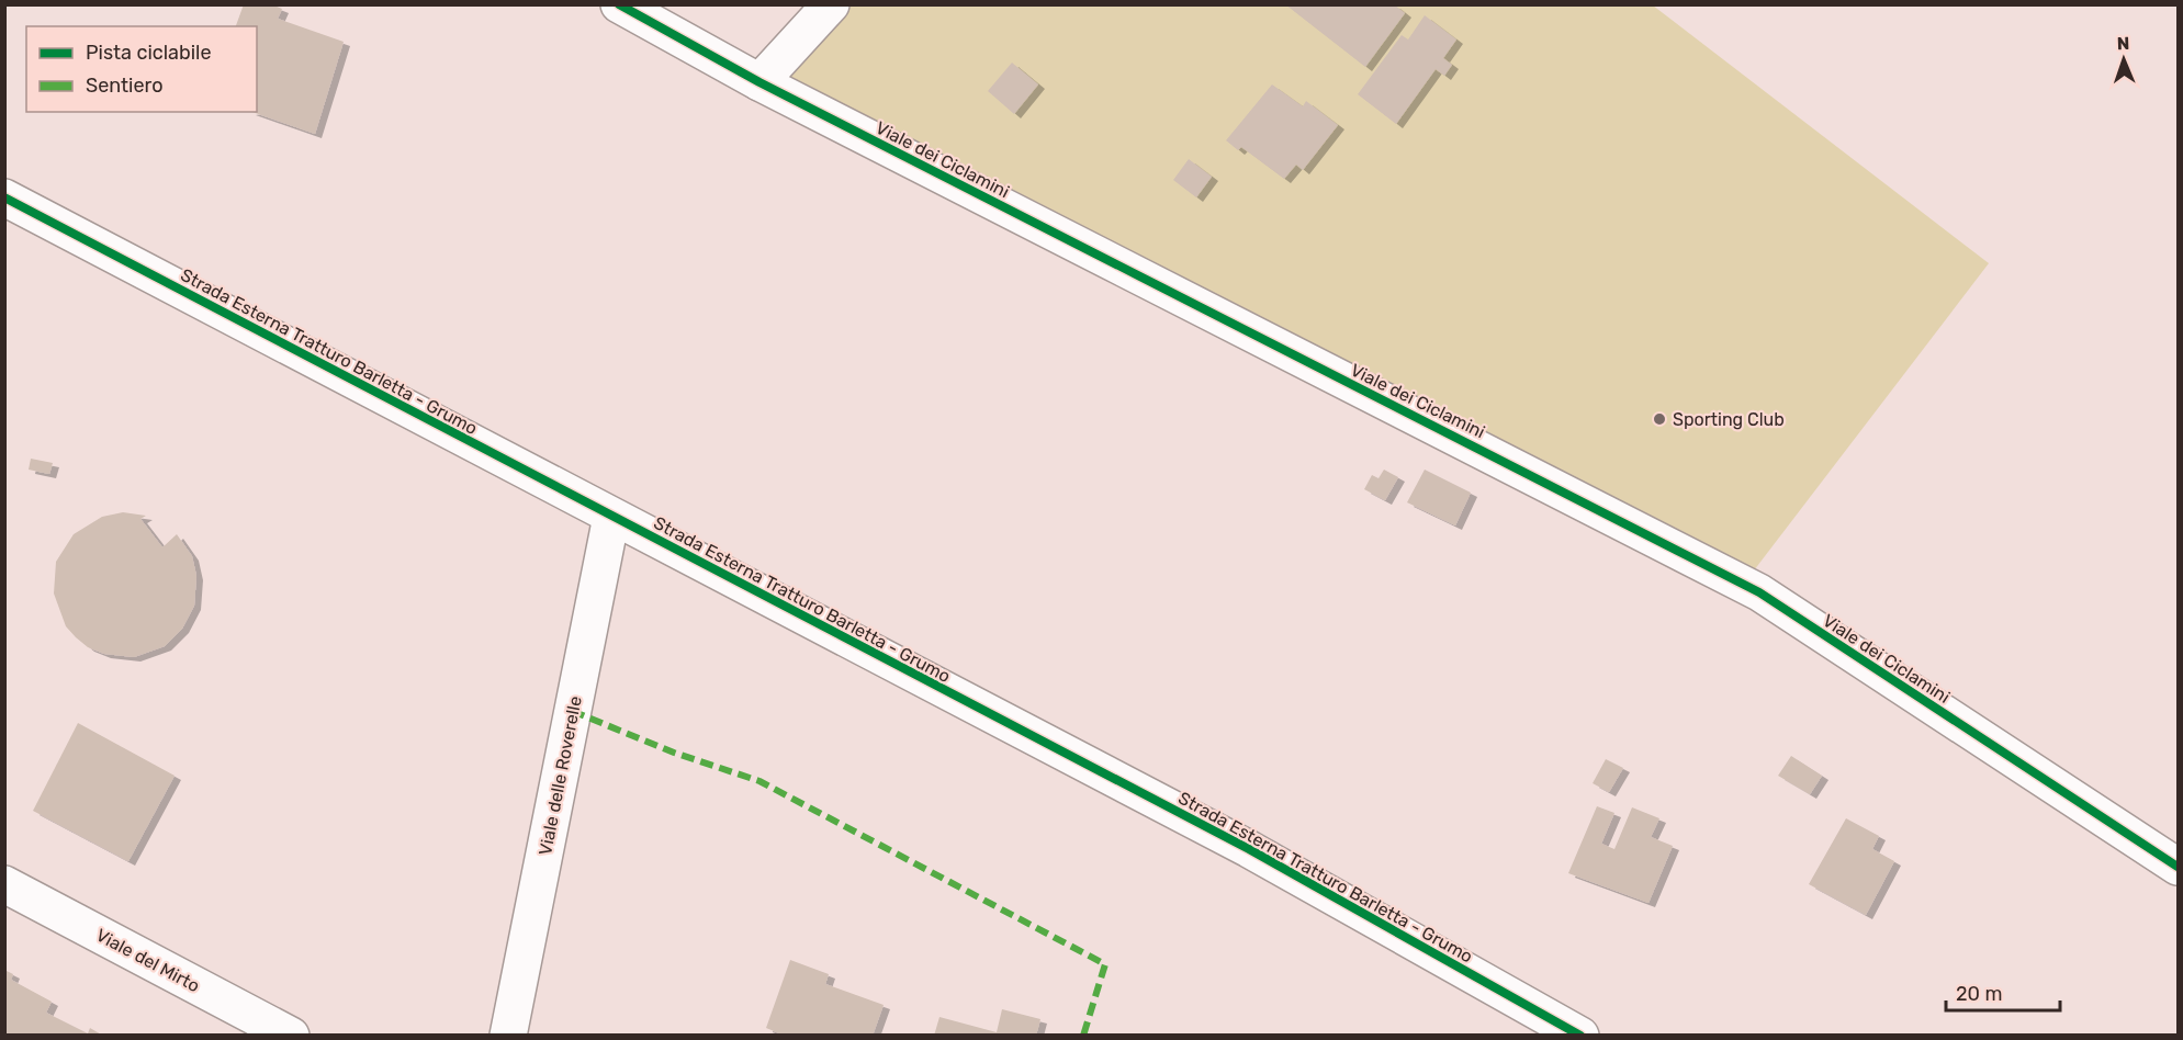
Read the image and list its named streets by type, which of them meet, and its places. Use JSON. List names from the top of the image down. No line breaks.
{"streets":{"street":["Viale dei Ciclamini","Strada Esterna Tratturo Barletta - Grumo","Viale delle Roverelle","Viale del Mirto"]},"crossings":[["Strada Esterna Tratturo Barletta - Grumo","Viale delle Roverelle"]],"places":["Sporting Club"],"legend":["Pista ciclabile","Sentiero"],"scale_bar":"20 m","north":"top"}
